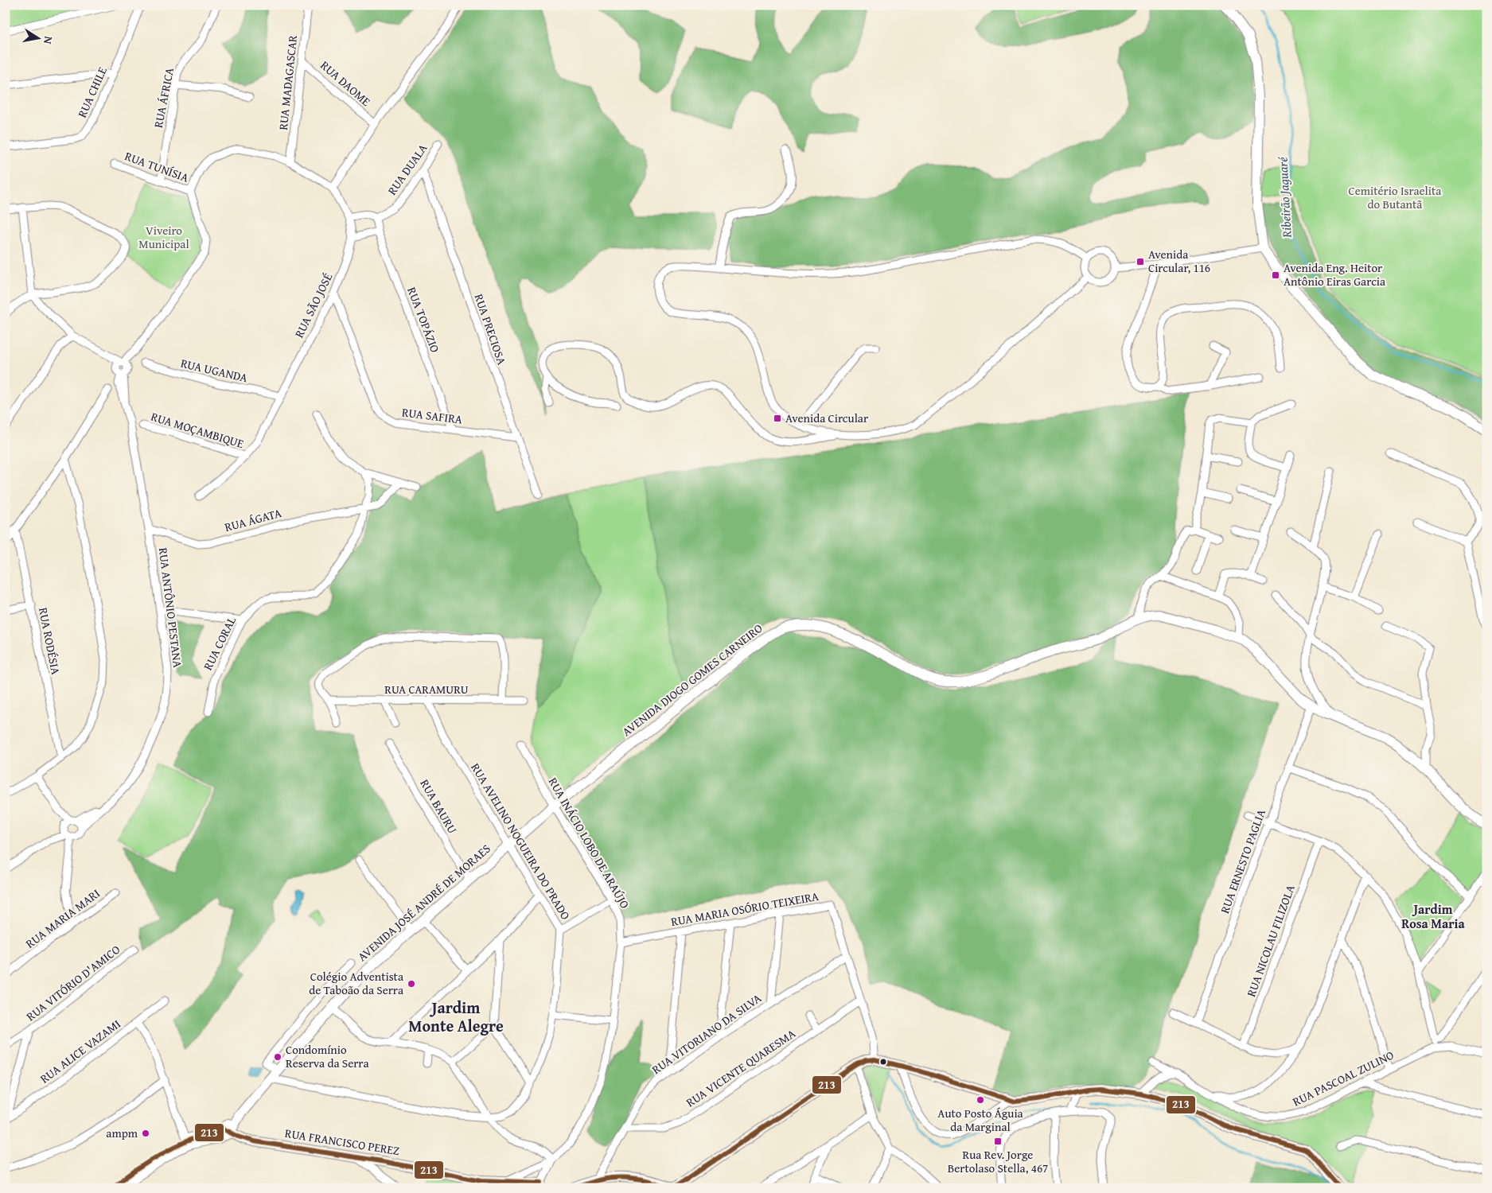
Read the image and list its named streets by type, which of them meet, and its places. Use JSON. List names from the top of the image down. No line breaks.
{"streets":{"street":["RUA MADAGASCAR","RUA DAOME","RUA CHILE","RUA ÁFRICA","RUA TUNÍSIA","RUA DUALA","RUA SÃO JOSÉ","RUA TOPÁZIO","RUA PRECIOSA","RUA UGANDA","RUA SAFIRA","RUA MOÇAMBIQUE","RUA ÁGATA","RUA ANTÔNIO PESTANA","RUA RODÉSIA","RUA CORAL","AVENIDA DIOGO GOMES CARNEIRO","RUA CARAMURU","RUA BAURU","RUA AVELINO NOGUEIRA DO PRADO","RUA INÁCIO LOBO DE ARAÚJO","RUA ERNESTO PAGLIA","AVENIDA JOSÉ ANDRÉ DE MORAES","RUA MARIA OSÓRIO TEIXEIRA","RUA MARIA MARI","RUA NICOLAU FILIZOLA","RUA VITÓRIO D'AMICO","RUA VITORIANO DA SILVA","RUA ALICE VAZAMI","RUA VICENTE QUARESMA","RUA PASCOAL ZULINO","RUA FRANCISCO PEREZ"]},"crossings":[["RUA MADAGASCAR","RUA DAOME"],["RUA MADAGASCAR","RUA SÃO JOSÉ"],["RUA ÁFRICA","RUA TUNÍSIA"],["RUA TUNÍSIA","RUA SÃO JOSÉ"],["RUA DUALA","RUA TOPÁZIO"],["RUA DUALA","RUA PRECIOSA"],["RUA SÃO JOSÉ","RUA UGANDA"],["RUA SÃO JOSÉ","RUA SAFIRA"],["RUA SÃO JOSÉ","RUA MOÇAMBIQUE"],["RUA TOPÁZIO","RUA SAFIRA"],["RUA PRECIOSA","RUA SAFIRA"],["RUA ÁGATA","RUA ANTÔNIO PESTANA"],["RUA ÁGATA","RUA CORAL"],["AVENIDA DIOGO GOMES CARNEIRO","RUA INÁCIO LOBO DE ARAÚJO"],["AVENIDA DIOGO GOMES CARNEIRO","RUA ERNESTO PAGLIA"],["AVENIDA DIOGO GOMES CARNEIRO","AVENIDA JOSÉ ANDRÉ DE MORAES"],["RUA CARAMURU","RUA AVELINO NOGUEIRA DO PRADO"],["RUA BAURU","AVENIDA JOSÉ ANDRÉ DE MORAES"],["RUA AVELINO NOGUEIRA DO PRADO","AVENIDA JOSÉ ANDRÉ DE MORAES"],["RUA INÁCIO LOBO DE ARAÚJO","AVENIDA JOSÉ ANDRÉ DE MORAES"],["RUA INÁCIO LOBO DE ARAÚJO","RUA MARIA OSÓRIO TEIXEIRA"],["RUA INÁCIO LOBO DE ARAÚJO","RUA FRANCISCO PEREZ"],["AVENIDA JOSÉ ANDRÉ DE MORAES","RUA FRANCISCO PEREZ"],["RUA MARIA OSÓRIO TEIXEIRA","RUA VITORIANO DA SILVA"],["RUA MARIA OSÓRIO TEIXEIRA","RUA VICENTE QUARESMA"],["RUA VITORIANO DA SILVA","RUA VICENTE QUARESMA"]],"districts":["Jardim Rosa Maria","Jardim Monte Alegre"],"water":["Ribeirão Jaguaré"],"parks":["Cemitério Israelita do Butantã","Viveiro Municipal"],"places":{"transit":["Avenida Circular, 116","Avenida Eng. Heitor Antônio Eiras Garcia","Avenida Circular","Rua Rev. Jorge Bertolaso Stella, 467"],"other":["Colégio Adventista de Taboão da Serra","Condomínio Reserva da Serra","Auto Posto Águia da Marginal","ampm"]},"lines":["transit line 213"],"north":"right"}
